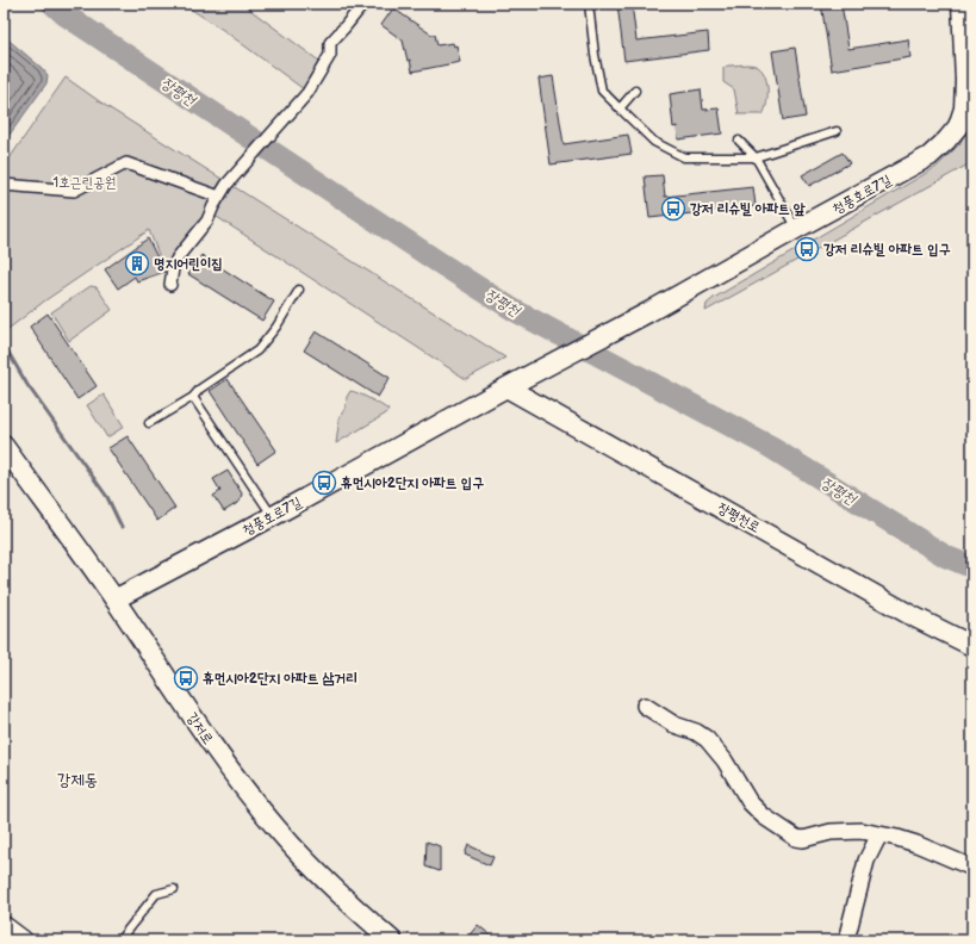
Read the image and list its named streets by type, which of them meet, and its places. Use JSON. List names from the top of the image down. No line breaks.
{"streets":{"street":["청풍호로7길","장평천로","강저로"]},"crossings":[["청풍호로7길","장평천로"],["청풍호로7길","강저로"]],"districts":["강제동"],"water":["장평천"],"parks":["1호근린공원"],"places":{"bus stop":["강저 리슈빌 아파트 앞","강저 리슈빌 아파트 입구","휴먼시아2단지 아파트 입구","휴먼시아2단지 아파트 삼거리"],"building":["명지어린이집"]}}
